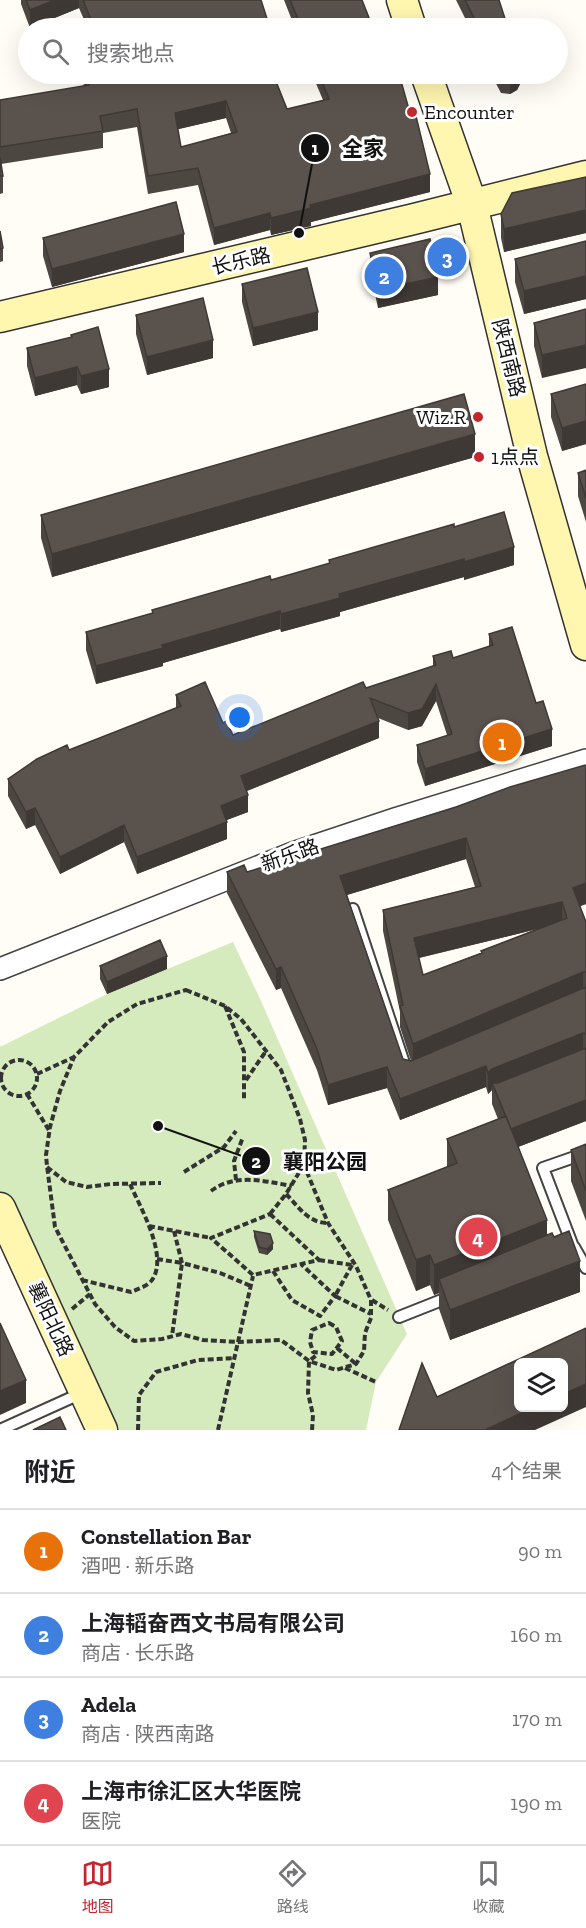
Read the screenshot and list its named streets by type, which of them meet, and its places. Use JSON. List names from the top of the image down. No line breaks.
{"streets":{"street":["长乐路","陕西南路","新乐路","襄阳北路"]},"crossings":[["长乐路","陕西南路"]],"places":["Encounter","全家","Wiz.R","1点点","襄阳公园"],"page":{"search":"搜索地点","pins":["3","2","1","4"],"heading":["附近","4个结果"],"list":[{"mark":"1","name":"Constellation Bar","note":"酒吧 · 新乐路","value":"90 m"},{"mark":"2","name":"上海韬奋西文书局有限公司","note":"商店 · 长乐路","value":"160 m"},{"mark":"3","name":"Adela","note":"商店 · 陕西南路","value":"170 m"},{"mark":"4","name":"上海市徐汇区大华医院","note":"医院","value":"190 m"}],"nav":["地图","路线","收藏"]}}
